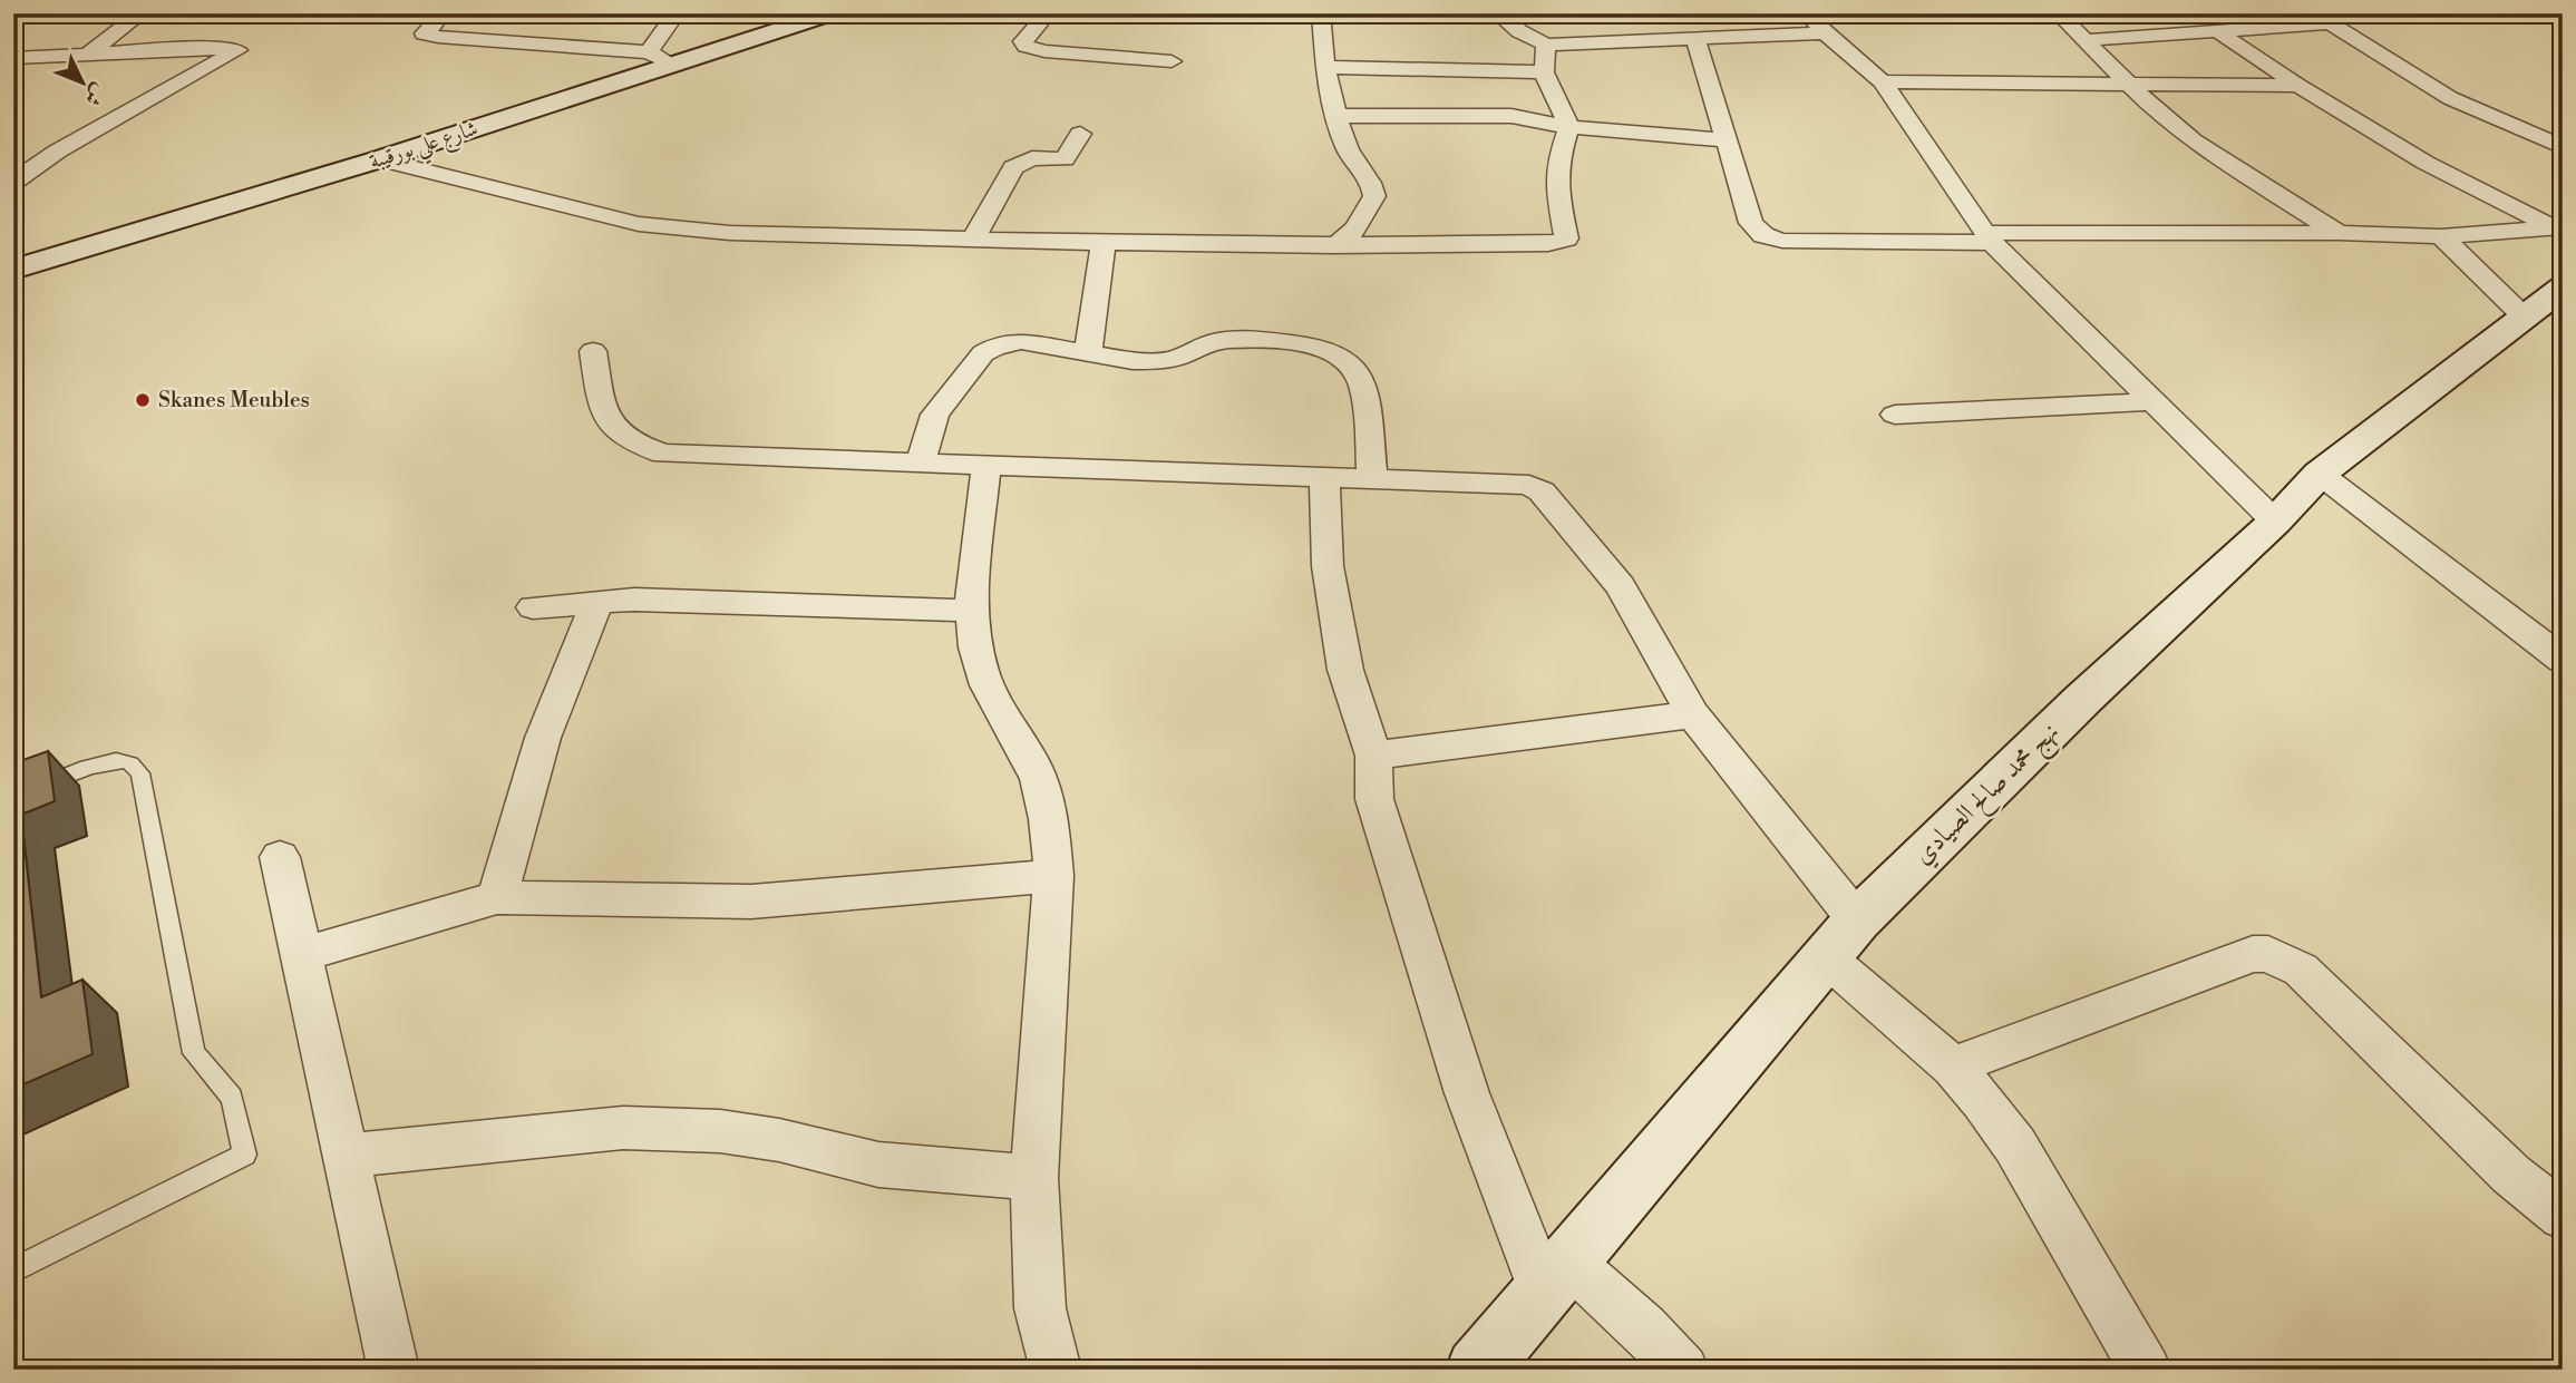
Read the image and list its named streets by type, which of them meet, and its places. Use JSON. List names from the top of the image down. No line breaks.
{"streets":{"street":["شارع علي بورقيبة","نهج محمد صالح الصيادي"]},"places":["Skanes Meubles"],"north":"bottom right"}
